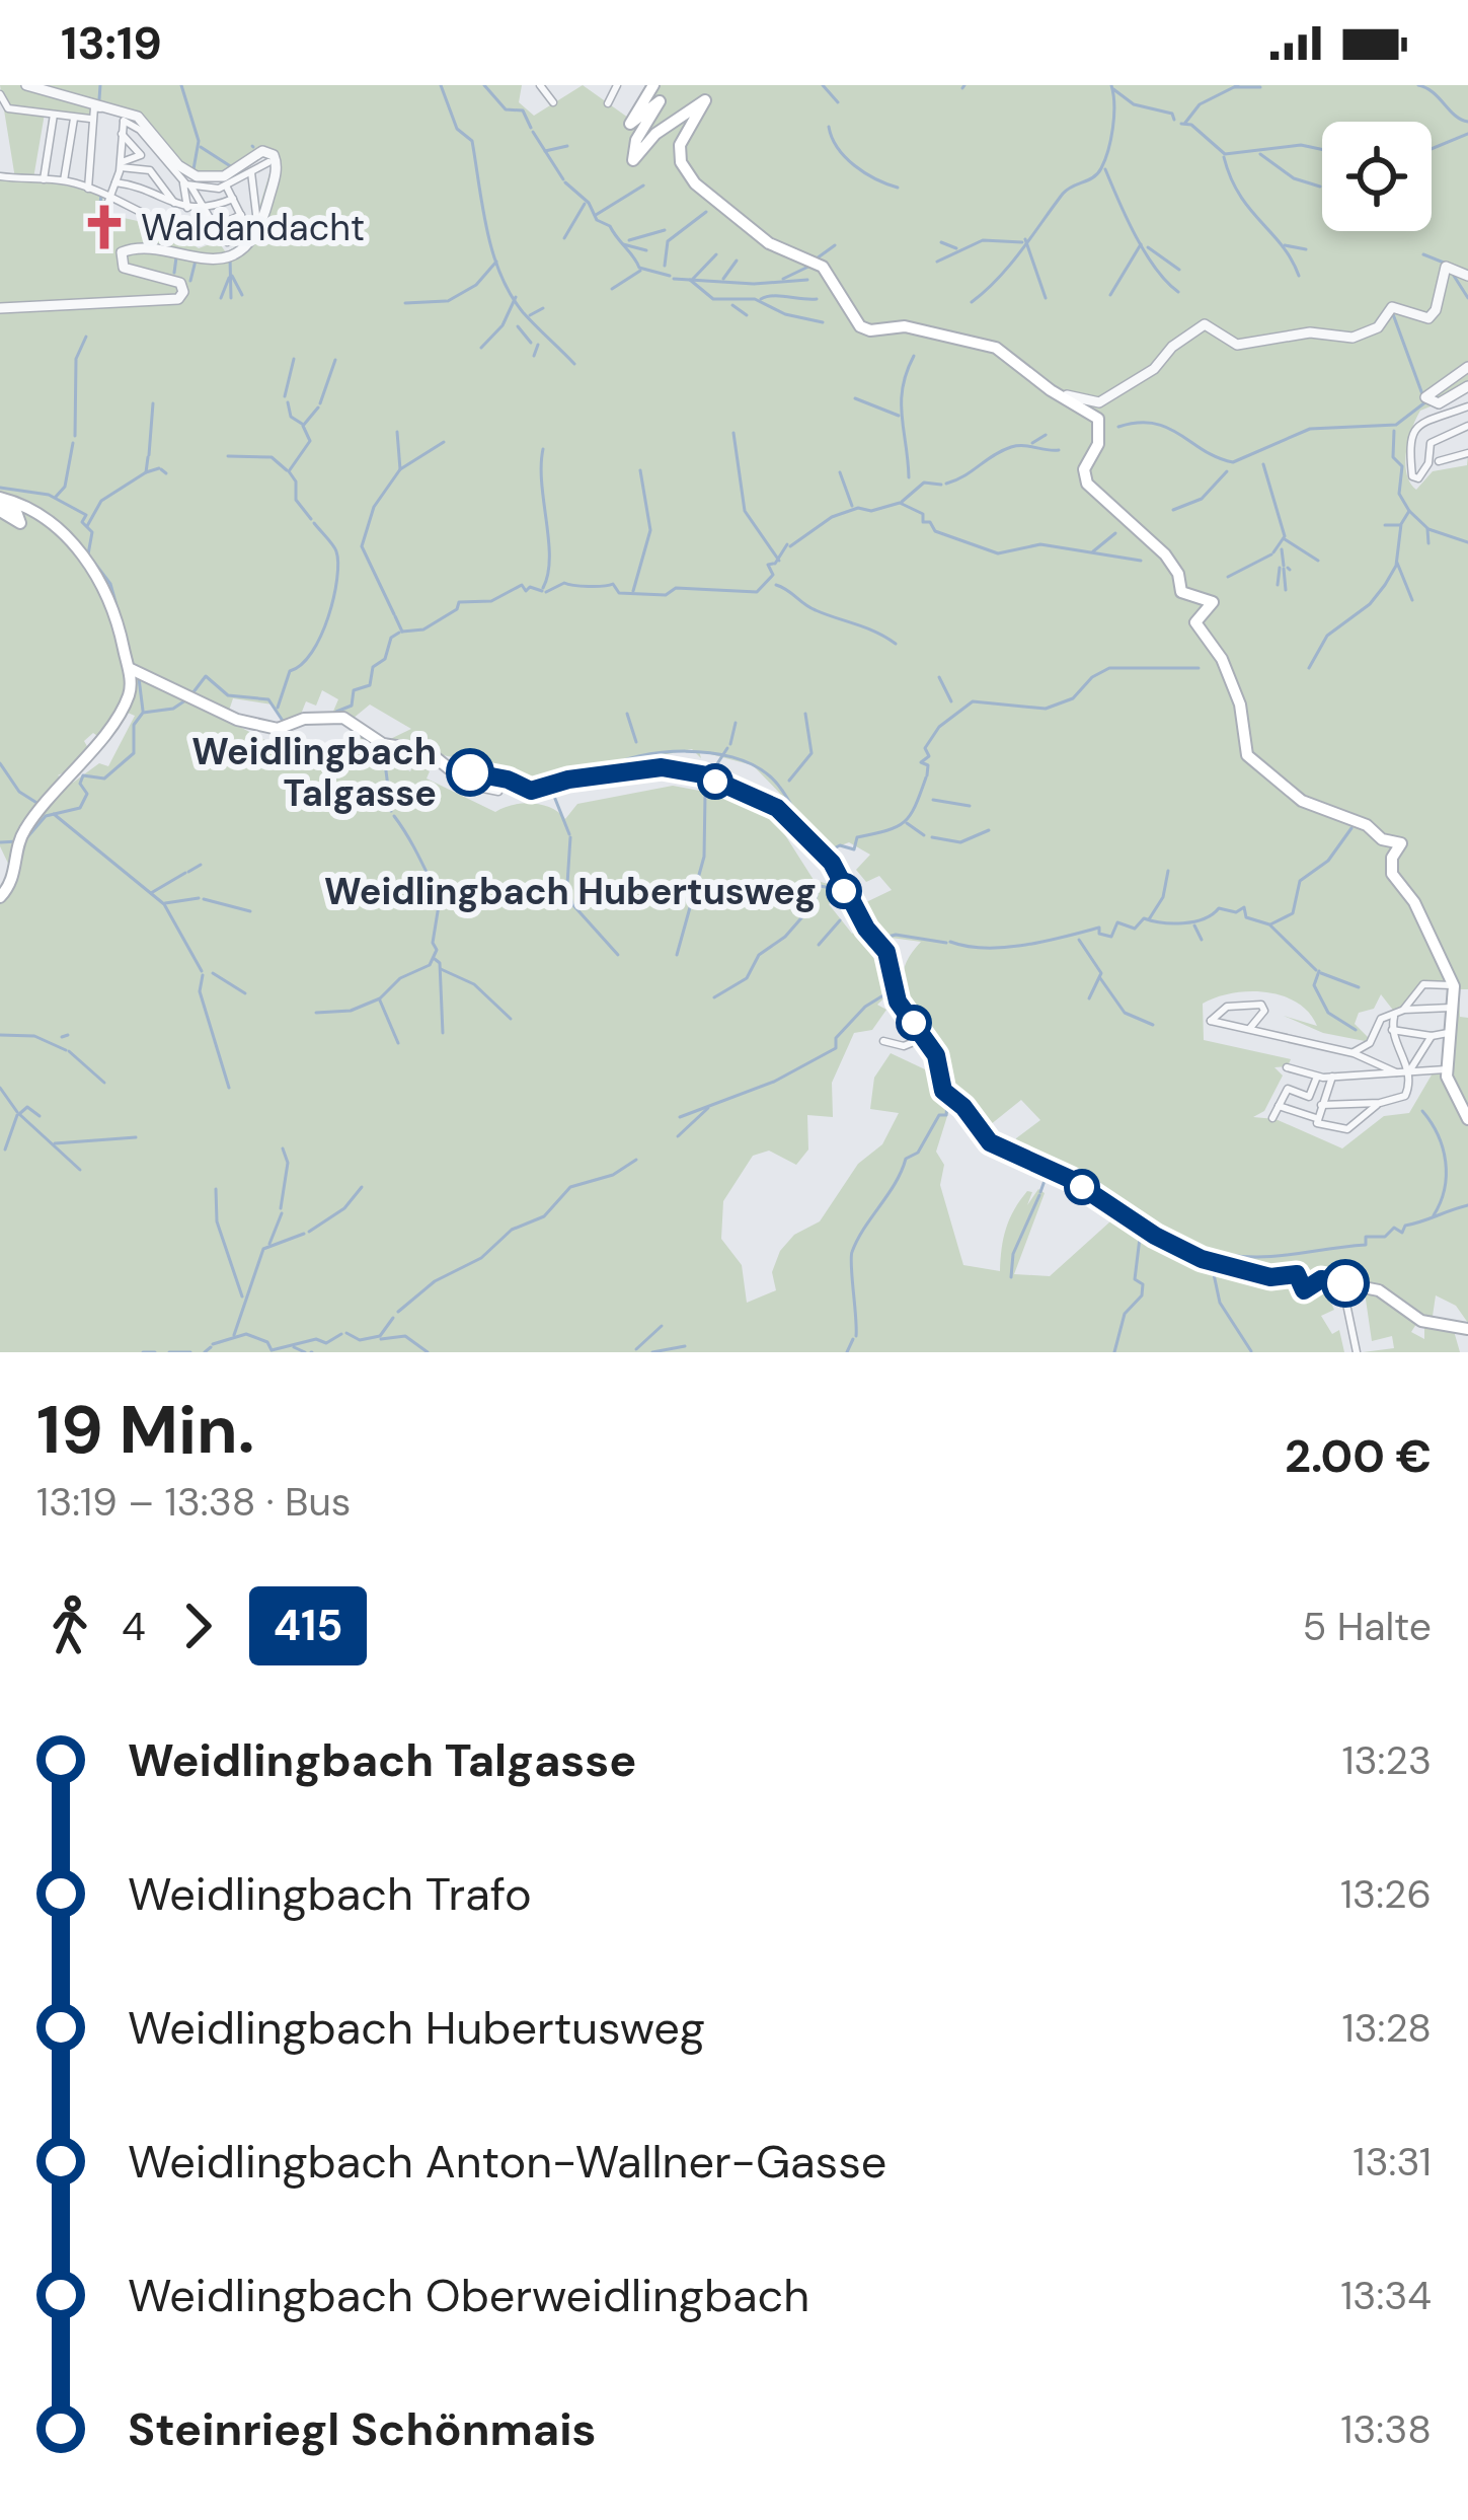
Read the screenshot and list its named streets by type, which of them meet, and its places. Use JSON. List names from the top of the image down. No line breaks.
{"places":{"church":["Waldandacht"],"other":["Weidlingbach Talgasse","Weidlingbach Hubertusweg"]},"lines":["bus line 415"],"page":{"status":"13:19","heading":["19 Min.","13:19 – 13:38 · Bus","2.00 €"],"legs":["4","415","5 Halte"],"list":[{"name":"Weidlingbach Talgasse","value":"13:23"},{"name":"Weidlingbach Trafo","value":"13:26"},{"name":"Weidlingbach Hubertusweg","value":"13:28"},{"name":"Weidlingbach Anton-Wallner-Gasse","value":"13:31"},{"name":"Weidlingbach Oberweidlingbach","value":"13:34"},{"name":"Steinriegl Schönmais","value":"13:38"}]}}
